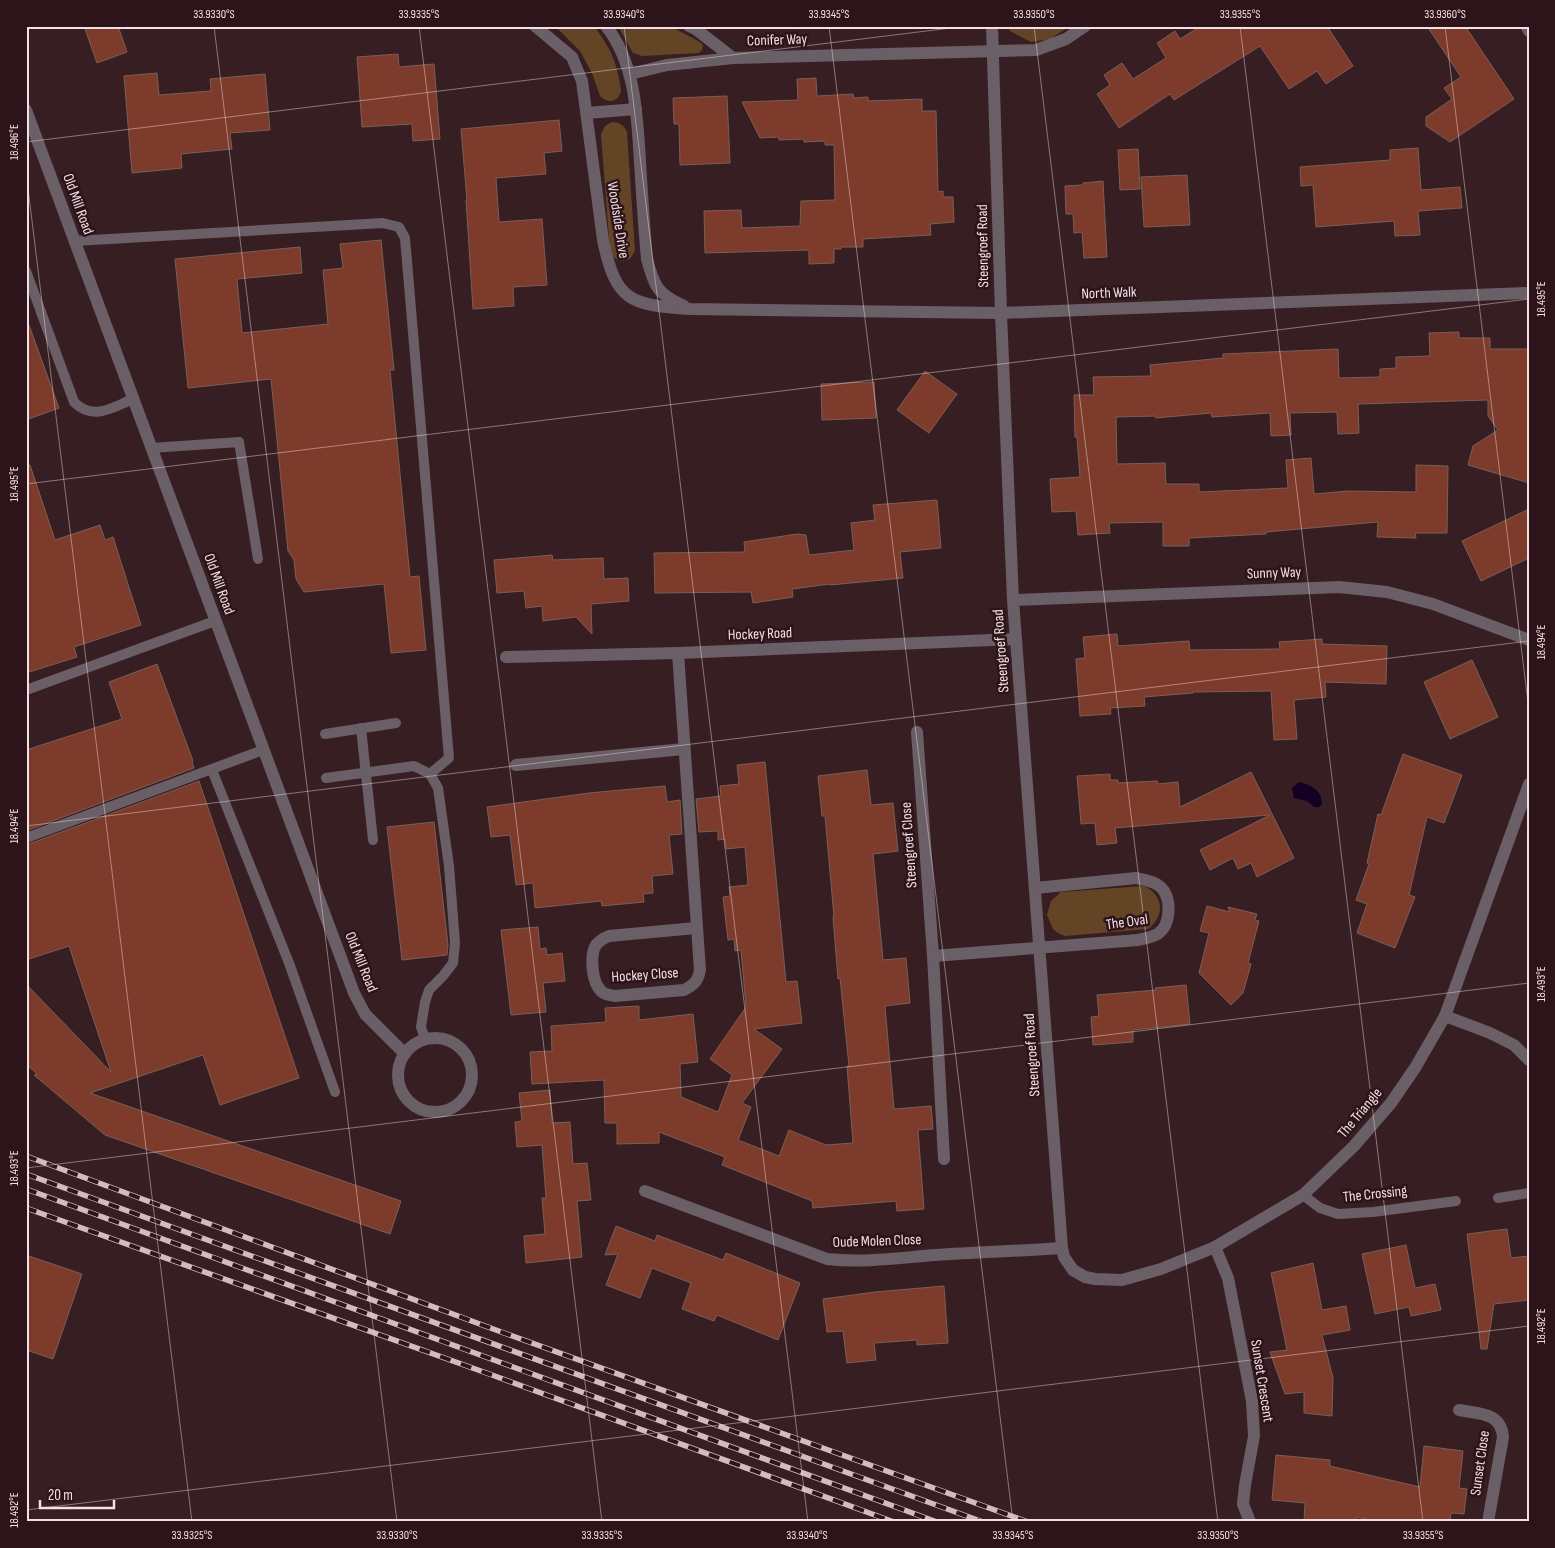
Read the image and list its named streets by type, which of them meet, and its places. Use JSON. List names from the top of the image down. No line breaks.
{"streets":{"street":["Conifer Way","Old Mill Road","Woodside Drive","Steengroef Road","North Walk","Sunny Way","Hockey Road","Steengroef Close","The Oval","Hockey Close","The Triangle","Oude Molen Close","Sunset Crescent","Sunset Close"],"lane":["The Crossing"]},"crossings":[["Conifer Way","Woodside Drive"],["Conifer Way","Steengroef Road"],["Woodside Drive","North Walk"],["Steengroef Road","North Walk"],["Steengroef Road","Sunny Way"],["Steengroef Road","Hockey Road"],["Steengroef Road","The Oval"],["Steengroef Road","The Triangle"],["Steengroef Road","Oude Molen Close"],["Hockey Road","Hockey Close"],["The Triangle","The Crossing"],["The Triangle","Oude Molen Close"],["The Triangle","Sunset Crescent"]],"scale_bar":"20 m","coordinates":["33.9330°S","33.9335°S","33.9340°S","33.9345°S","33.9350°S","33.9355°S","33.9360°S","18.496°E","18.495°E","18.494°E","18.493°E","18.492°E","33.9325°S"]}
